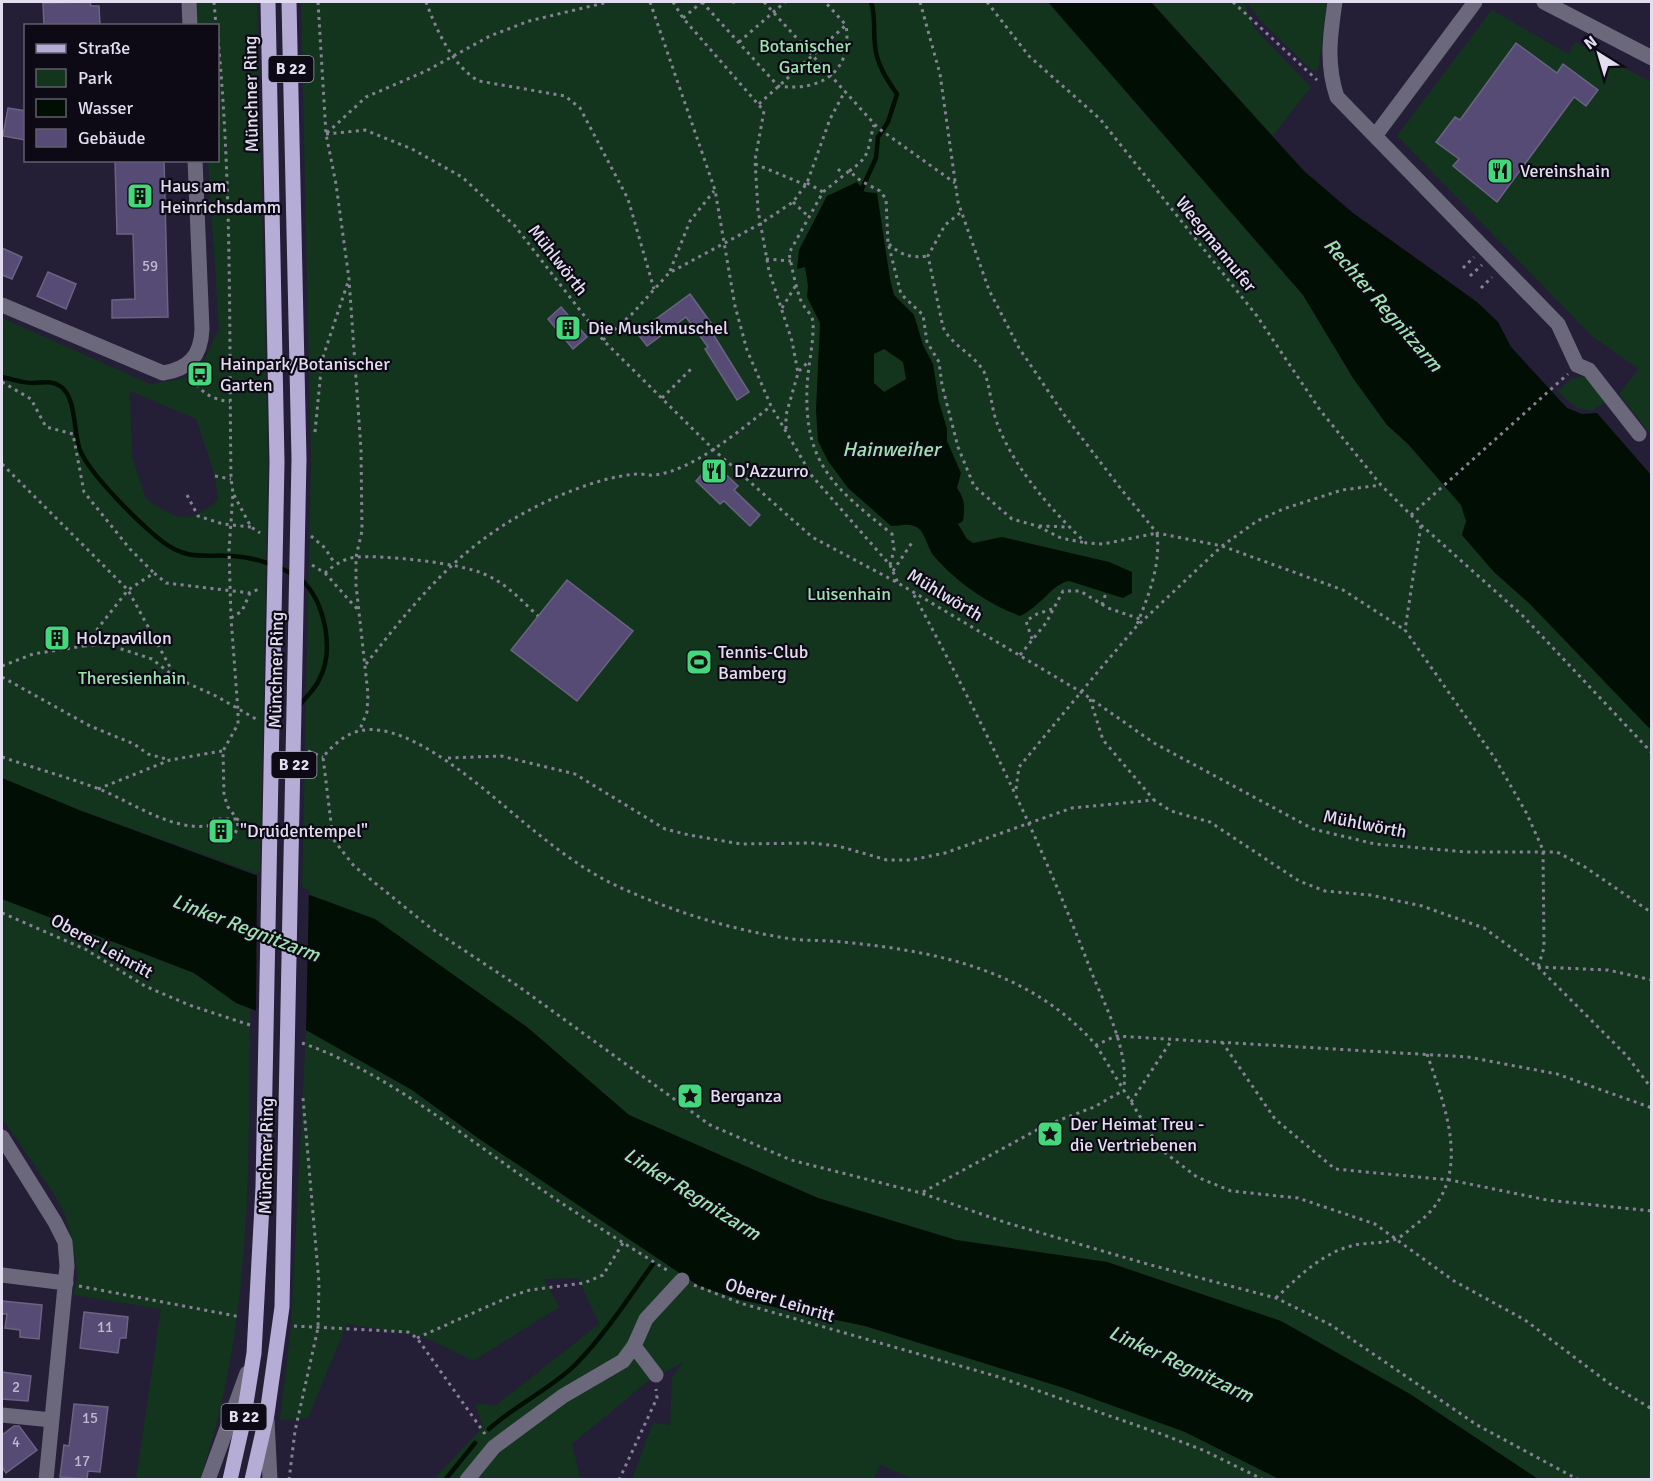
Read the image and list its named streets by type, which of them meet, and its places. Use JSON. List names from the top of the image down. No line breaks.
{"streets":{"main road":["B 22","Münchner Ring"],"path":["Weegmannufer","Mühlwörth","Oberer Leinritt"]},"water":["Rechter Regnitzarm","Hainweiher","Linker Regnitzarm"],"parks":["Botanischer Garten","Luisenhain","Theresienhain"],"places":{"restaurant":["Vereinshain","D'Azzurro"],"building":["Haus am Heinrichsdamm","Die Musikmuschel","Holzpavillon","\"Druidentempel\""],"bus stop":["Hainpark/Botanischer Garten"],"sports":["Tennis-Club Bamberg"],"place":["Berganza","Der Heimat Treu - die Vertriebenen"]},"house_numbers":["59","11","2","15","4","17"],"legend":["Straße","Park","Wasser","Gebäude"],"north":"top left"}
